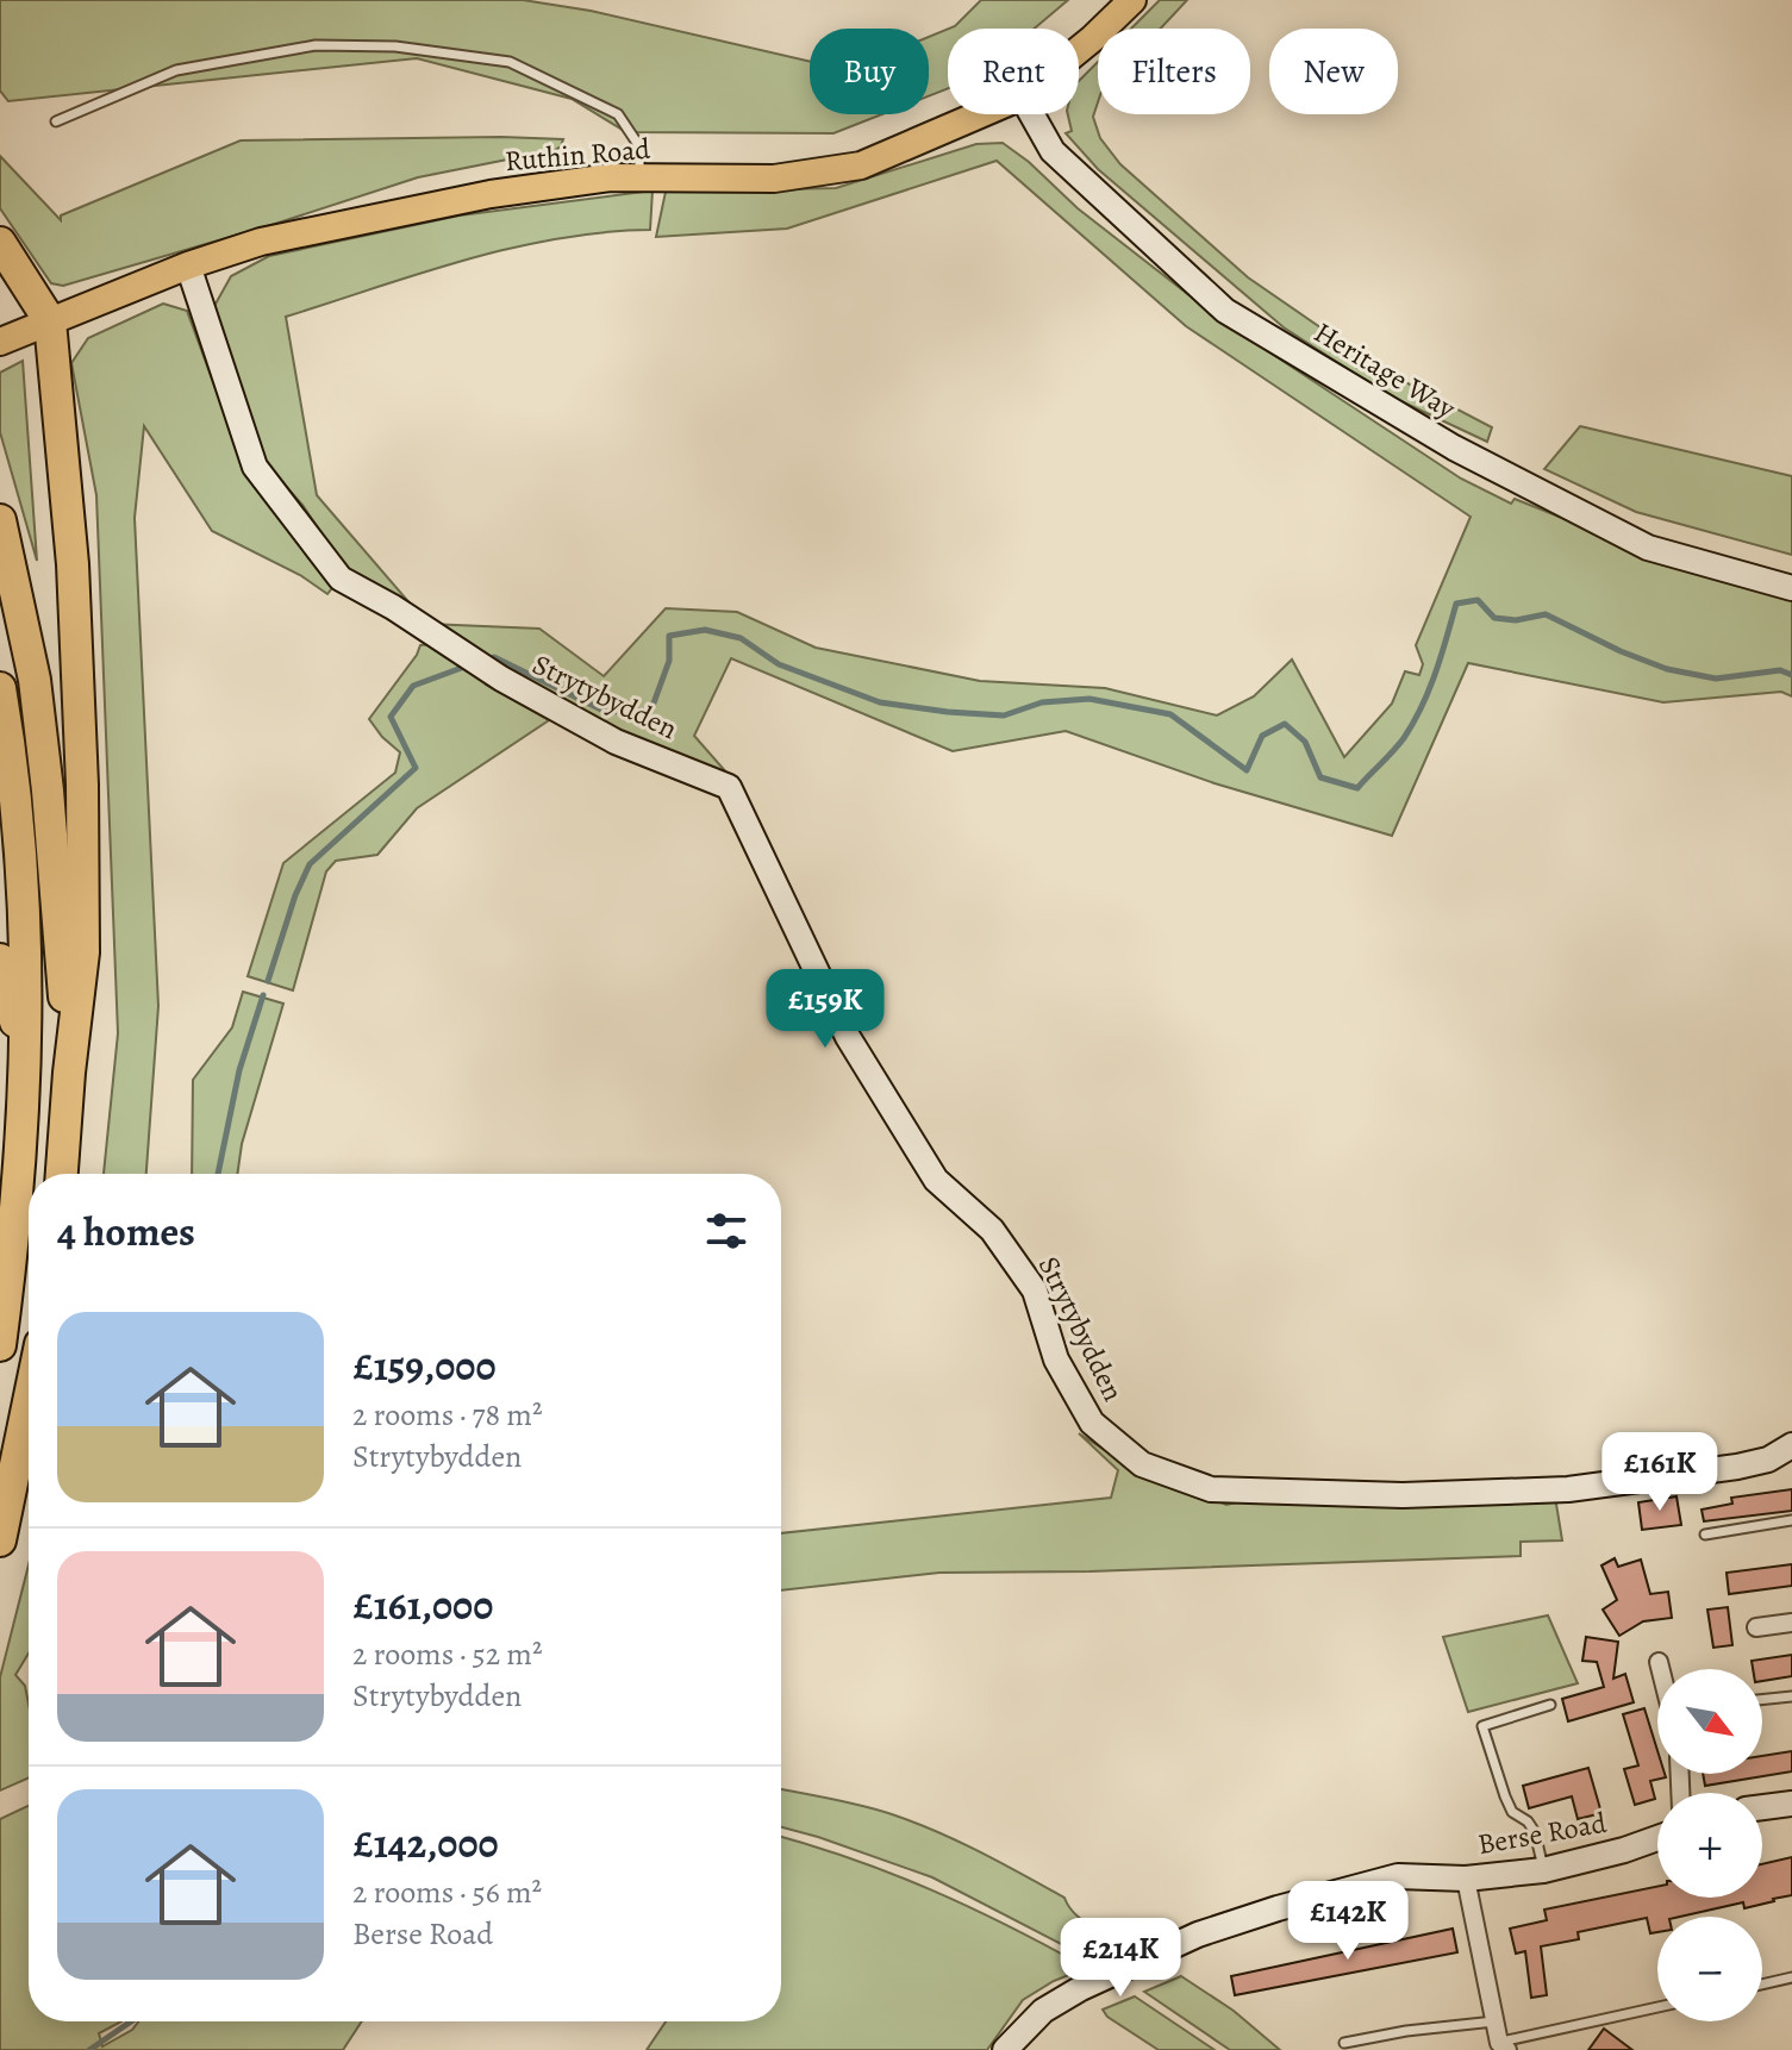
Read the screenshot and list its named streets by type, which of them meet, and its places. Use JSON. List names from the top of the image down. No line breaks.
{"streets":{"main road":["Ruthin Road"],"street":["Heritage Way","Strytybydden","Berse Road"]},"crossings":[["Ruthin Road","Strytybydden"]],"north":"bottom right","page":{"chip":["Buy","Rent","Filters","New"],"price":["£159K","£161K","£142K","£214K"],"heading":"4 homes","list":[{"name":"£159,000","note":"2 rooms · 78 m² · Strytybydden"},{"name":"£161,000","note":"2 rooms · 52 m² · Strytybydden"},{"name":"£142,000","note":"2 rooms · 56 m² · Berse Road"}],"map_buttons":["+","−"]}}
